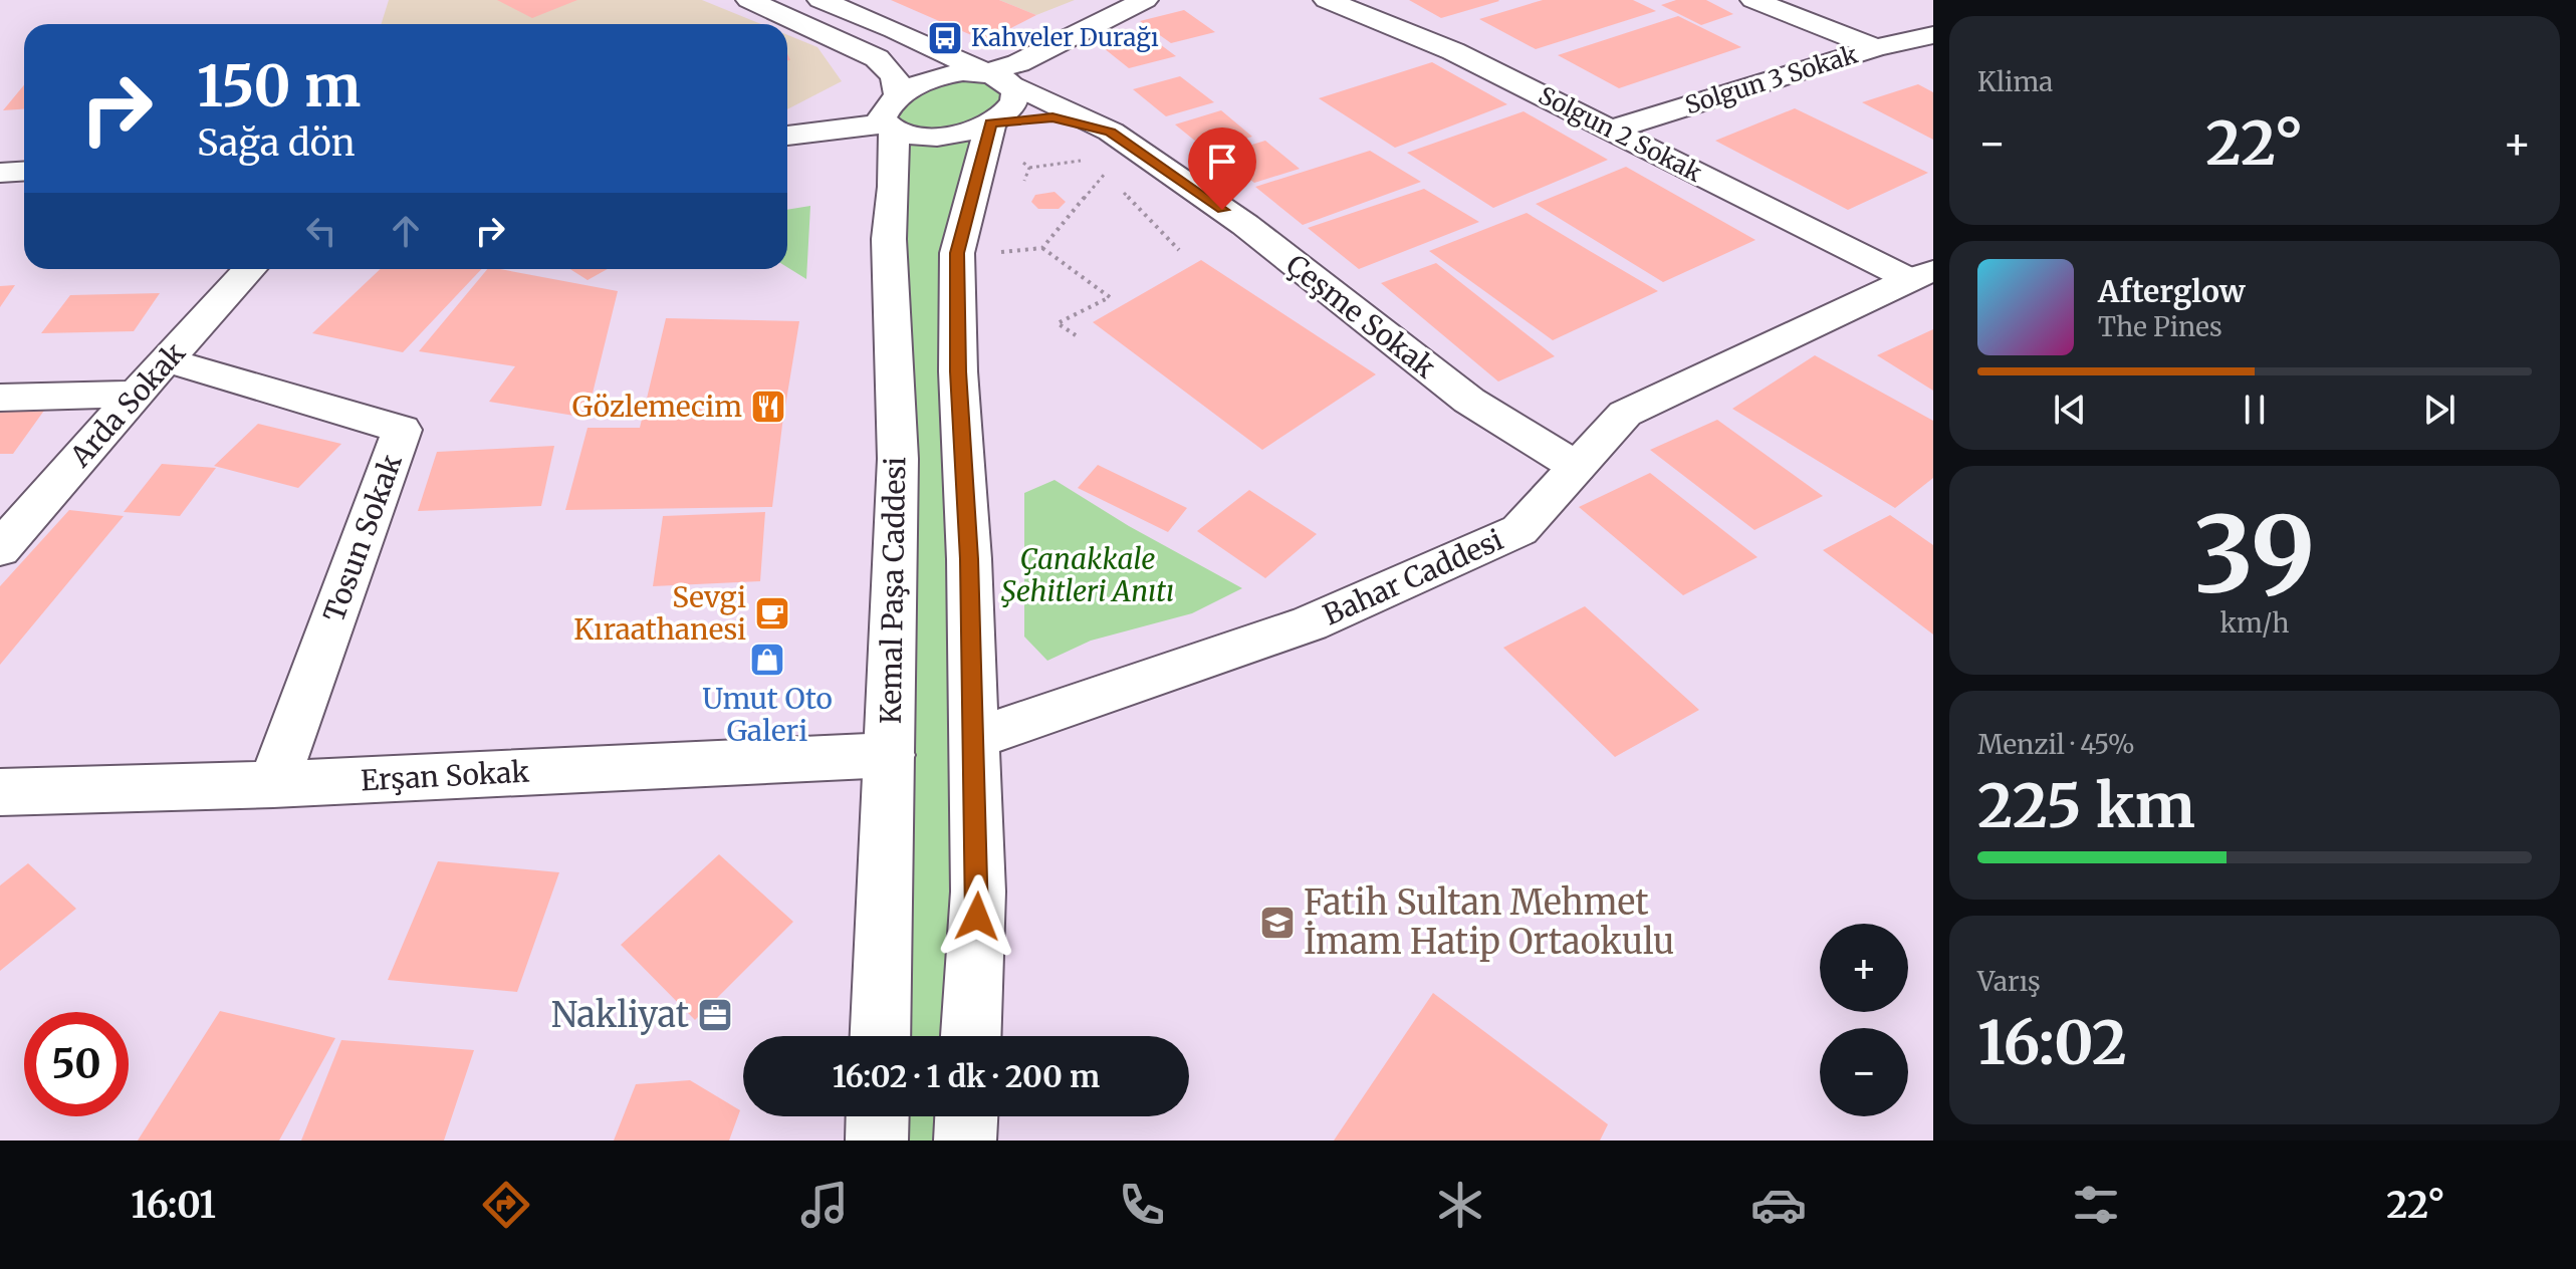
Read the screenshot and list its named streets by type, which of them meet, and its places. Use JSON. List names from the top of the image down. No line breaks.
{"streets":{"street":["Solgun 3 Sokak","Solgun 2 Sokak","Çeşme Sokak","Arda Sokak","Tosun Sokak","Bahar Caddesi","Kemal Paşa Caddesi","Erşan Sokak"]},"crossings":[["Solgun 3 Sokak","Solgun 2 Sokak"],["Solgun 2 Sokak","Bahar Caddesi"],["Çeşme Sokak","Bahar Caddesi"],["Arda Sokak","Tosun Sokak"],["Tosun Sokak","Erşan Sokak"],["Kemal Paşa Caddesi","Erşan Sokak"]],"parks":["Çanakkale Şehitleri Anıtı"],"places":{"bus stop":["Kahveler Durağı"],"restaurant":["Gözlemecim"],"cafe":["Sevgi Kıraathanesi"],"shop":["Umut Oto Galeri"],"school or university":["Fatih Sultan Mehmet İmam Hatip Ortaokulu"],"office":["Nakliyat"]},"page":{"tile":["Klima",["39","km/h"],["Menzil · 45%","225 km"],["Varış","16:02"]],"turn":["150 m","Sağa dön"],"heat":["−","22°","+"],"song":["Afterglow","The Pines"],"map_buttons":["+","−"],"limit":"50","trip":"16:02 · 1 dk · 200 m","tabs":["16:01","22°"]}}
